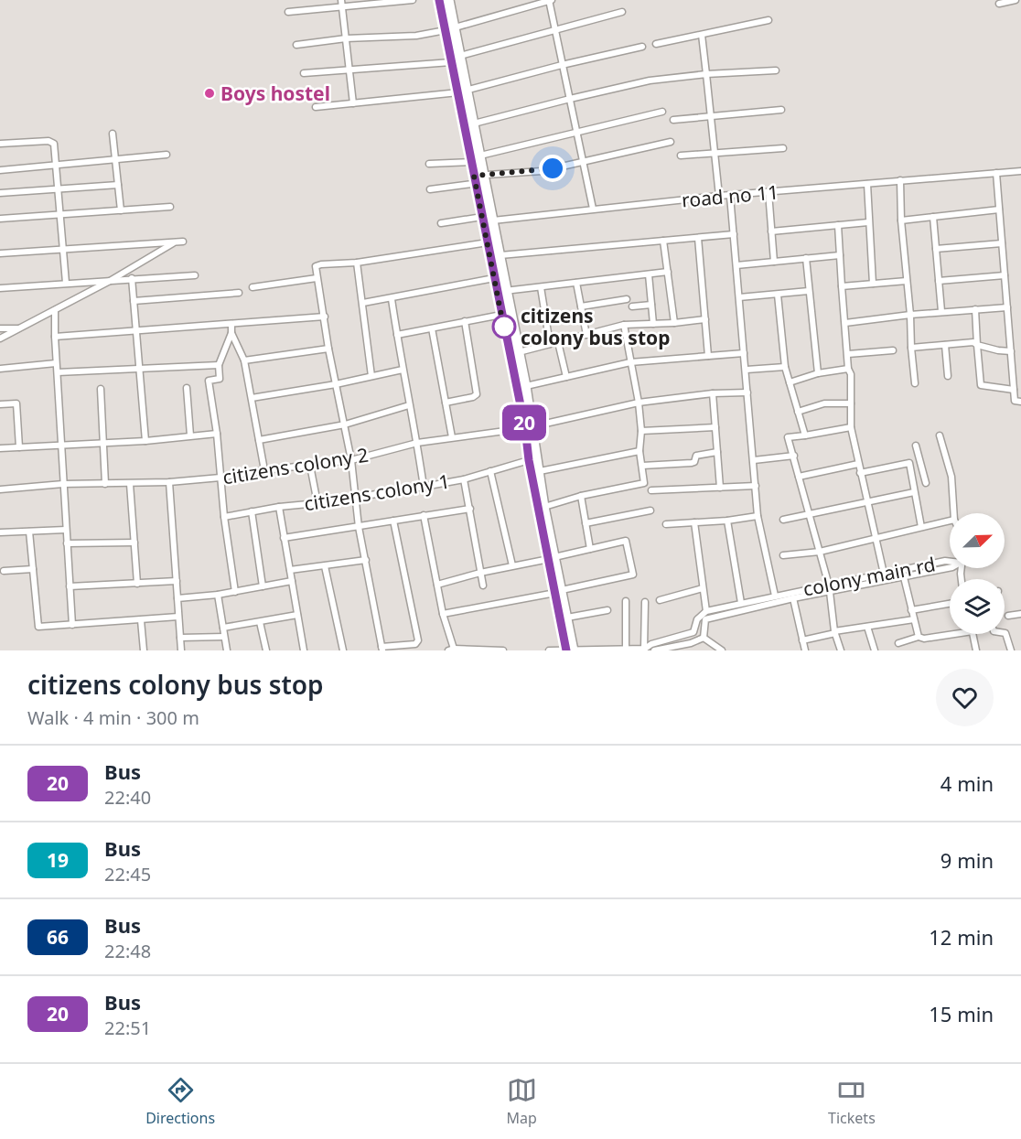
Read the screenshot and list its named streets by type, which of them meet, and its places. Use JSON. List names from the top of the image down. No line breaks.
{"streets":{"street":["road no 11","citizens colony 2","citizens colony 1","colony main rd"]},"places":["Boys hostel","citizens colony bus stop"],"lines":["bus line 20"],"north":"top right","page":{"on_map":"20","heading":["citizens colony bus stop","Walk · 4 min · 300 m"],"list":[{"mark":"20","name":"Bus","note":"22:40","value":"4 min"},{"mark":"19","name":"Bus","note":"22:45","value":"9 min"},{"mark":"66","name":"Bus","note":"22:48","value":"12 min"},{"mark":"20","name":"Bus","note":"22:51","value":"15 min"}],"tabs":["Directions","Map","Tickets"]}}
